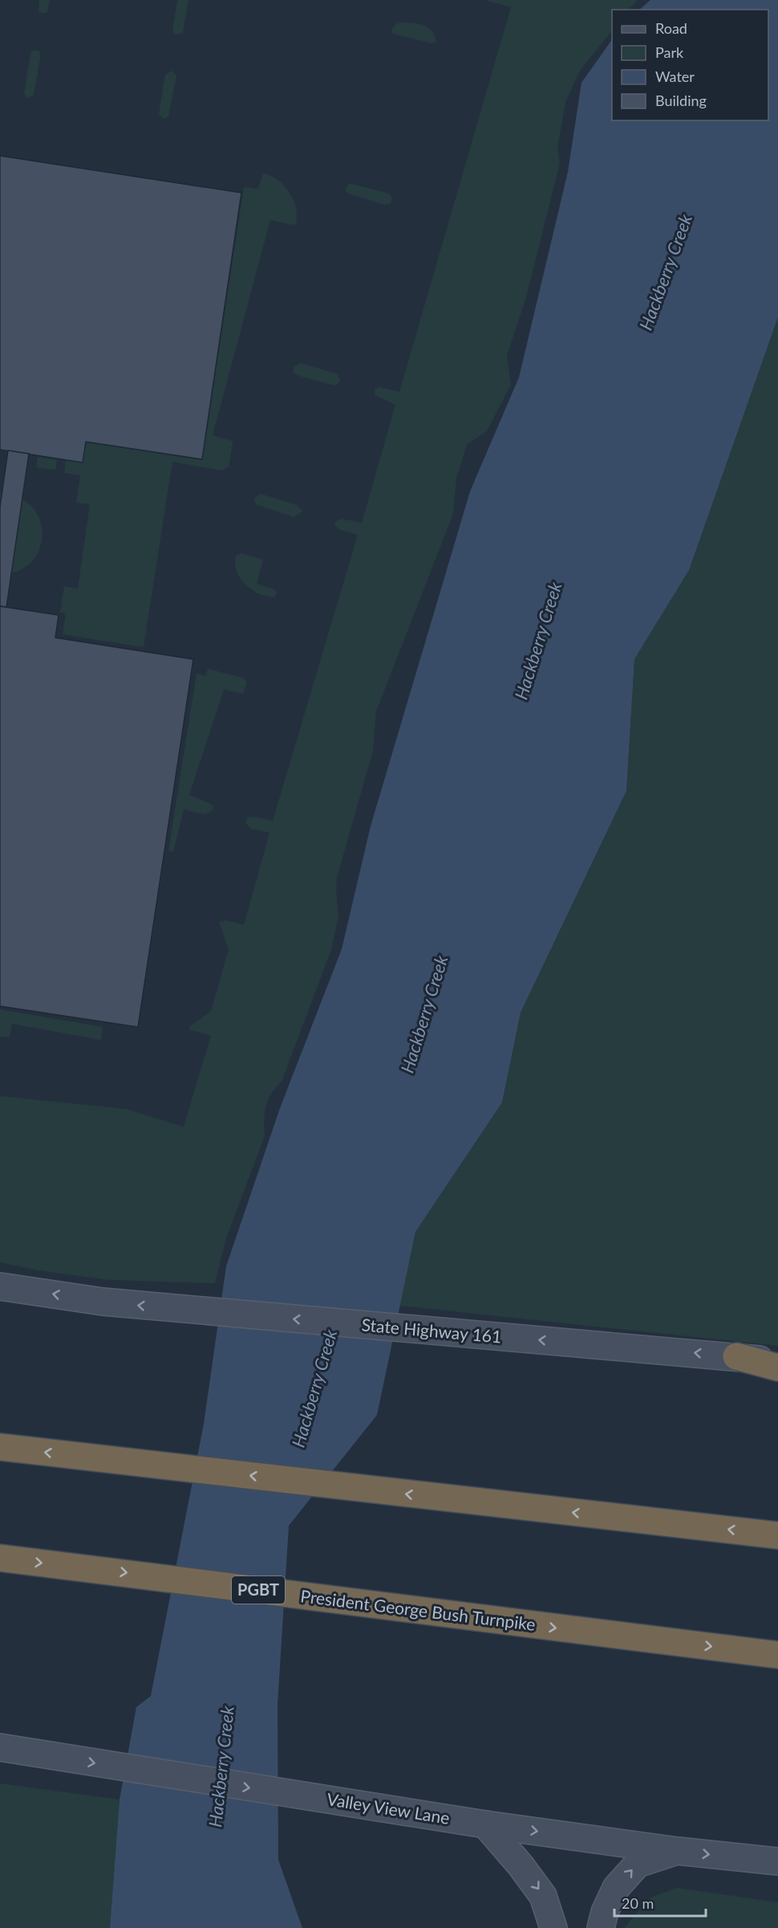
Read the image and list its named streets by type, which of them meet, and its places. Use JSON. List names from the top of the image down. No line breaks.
{"streets":{"highway":["PGBT","President George Bush Turnpike"],"main road":["State Highway 161","Valley View Lane"]},"one_way":["State Highway 161","Valley View Lane"],"water":["Hackberry Creek"],"legend":["Road","Park","Water","Building"],"scale_bar":"20 m"}
